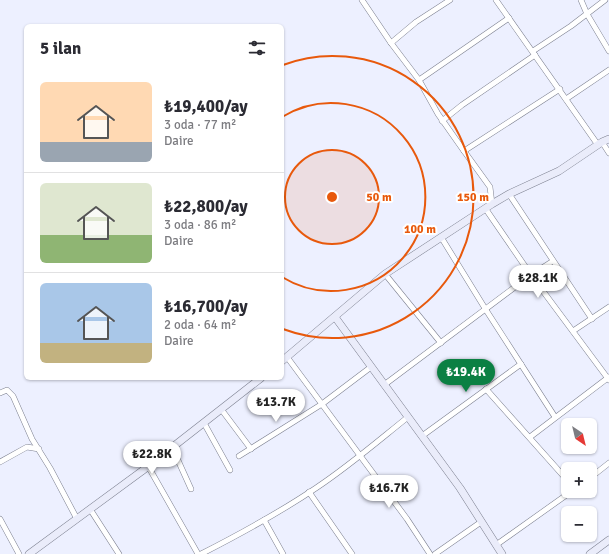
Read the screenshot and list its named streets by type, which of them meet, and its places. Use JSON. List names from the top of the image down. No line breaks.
{"north":"bottom right","page":{"heading":"5 ilan","list":[{"name":"₺19,400/ay","note":"3 oda · 77 m² · Daire"},{"name":"₺22,800/ay","note":"3 oda · 86 m² · Daire"},{"name":"₺16,700/ay","note":"2 oda · 64 m² · Daire"}],"price":["₺28.1K","₺19.4K","₺13.7K","₺22.8K","₺16.7K"],"map_buttons":["+","−"]},"rings":["50 m","150 m","100 m"]}
